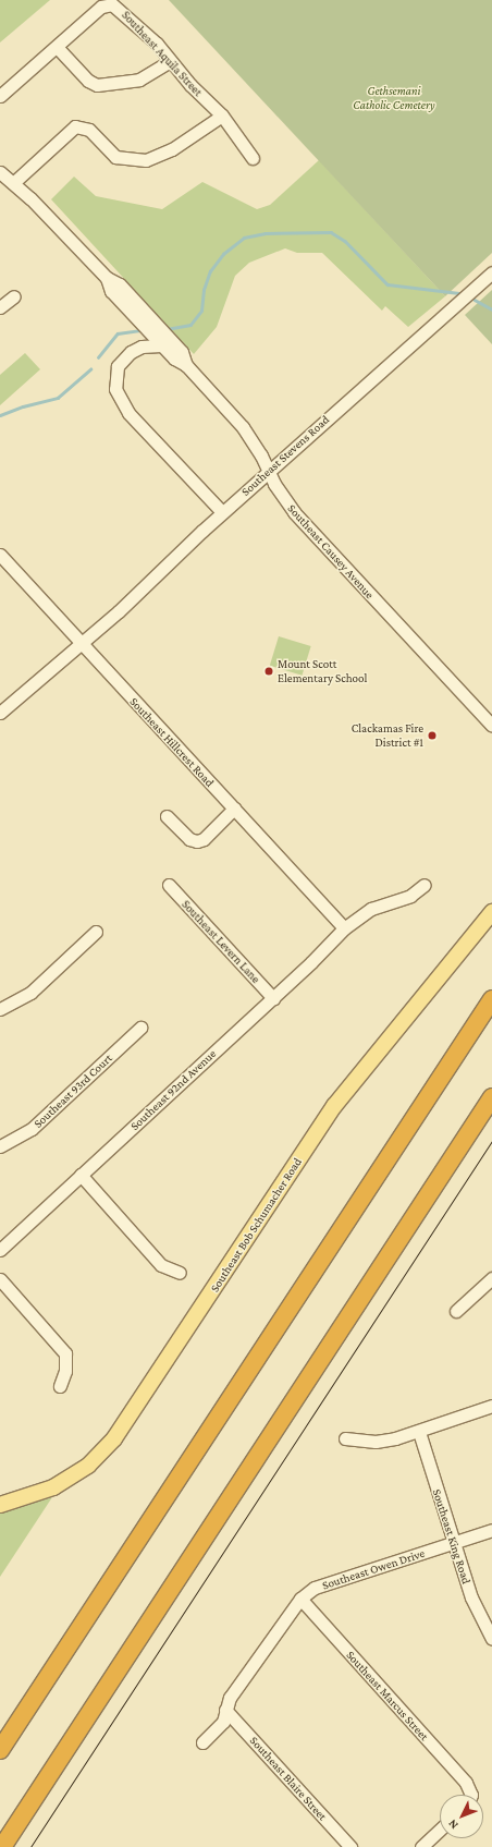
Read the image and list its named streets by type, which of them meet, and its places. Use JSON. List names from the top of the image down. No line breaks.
{"streets":{"main road":["Southeast Bob Schumacher Road"],"street":["Southeast Aquila Street","Southeast Stevens Road","Southeast Causey Avenue","Southeast Hillcrest Road","Southeast Levern Lane","Southeast 92nd Avenue","Southeast 93rd Court","Southeast King Road","Southeast Owen Drive","Southeast Marcus Street","Southeast Blaire Street"]},"crossings":[["Southeast Stevens Road","Southeast Causey Avenue"],["Southeast Stevens Road","Southeast Hillcrest Road"],["Southeast Hillcrest Road","Southeast 92nd Avenue"],["Southeast Levern Lane","Southeast 92nd Avenue"],["Southeast King Road","Southeast Owen Drive"],["Southeast Owen Drive","Southeast Marcus Street"],["Southeast Owen Drive","Southeast Blaire Street"]],"parks":["Gethsemani Catholic Cemetery"],"places":["Mount Scott Elementary School","Clackamas Fire District #1"],"north":"bottom left"}
